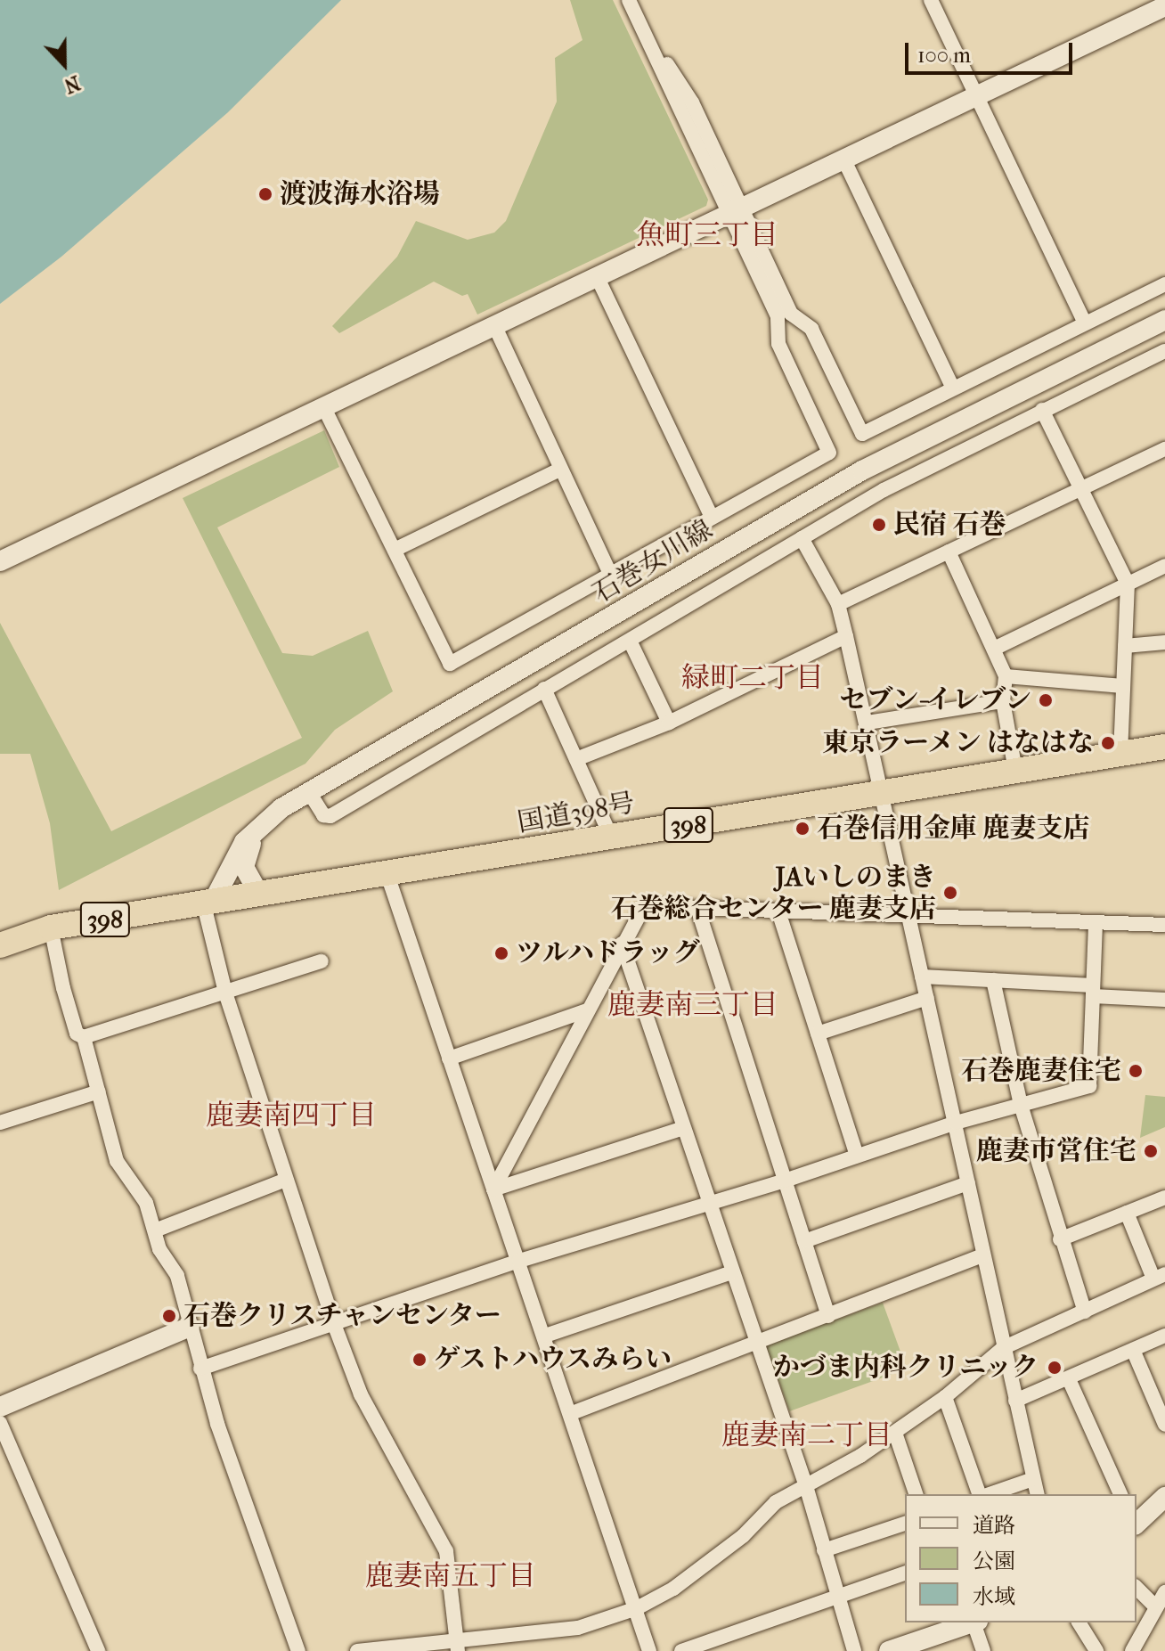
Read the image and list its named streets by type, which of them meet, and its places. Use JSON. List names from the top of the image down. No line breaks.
{"streets":{"highway":["国道398号","398"],"street":["石巻女川線"]},"crossings":[["石巻女川線","国道398号"]],"districts":["魚町三丁目","緑町二丁目","鹿妻南三丁目","鹿妻南四丁目","鹿妻南二丁目","鹿妻南五丁目"],"places":["渡波海水浴場","民宿 石巻","セブン-イレブン","東京ラーメン はなはな","石巻信用金庫 鹿妻支店","JAいしのまき 石巻総合センター 鹿妻支店","ツルハドラッグ","石巻鹿妻住宅","鹿妻市営住宅","石巻クリスチャンセンター","ゲストハウスみらい","かづま内科クリニック"],"legend":["道路","公園","水域"],"scale_bar":"100 m","north":"bottom"}
